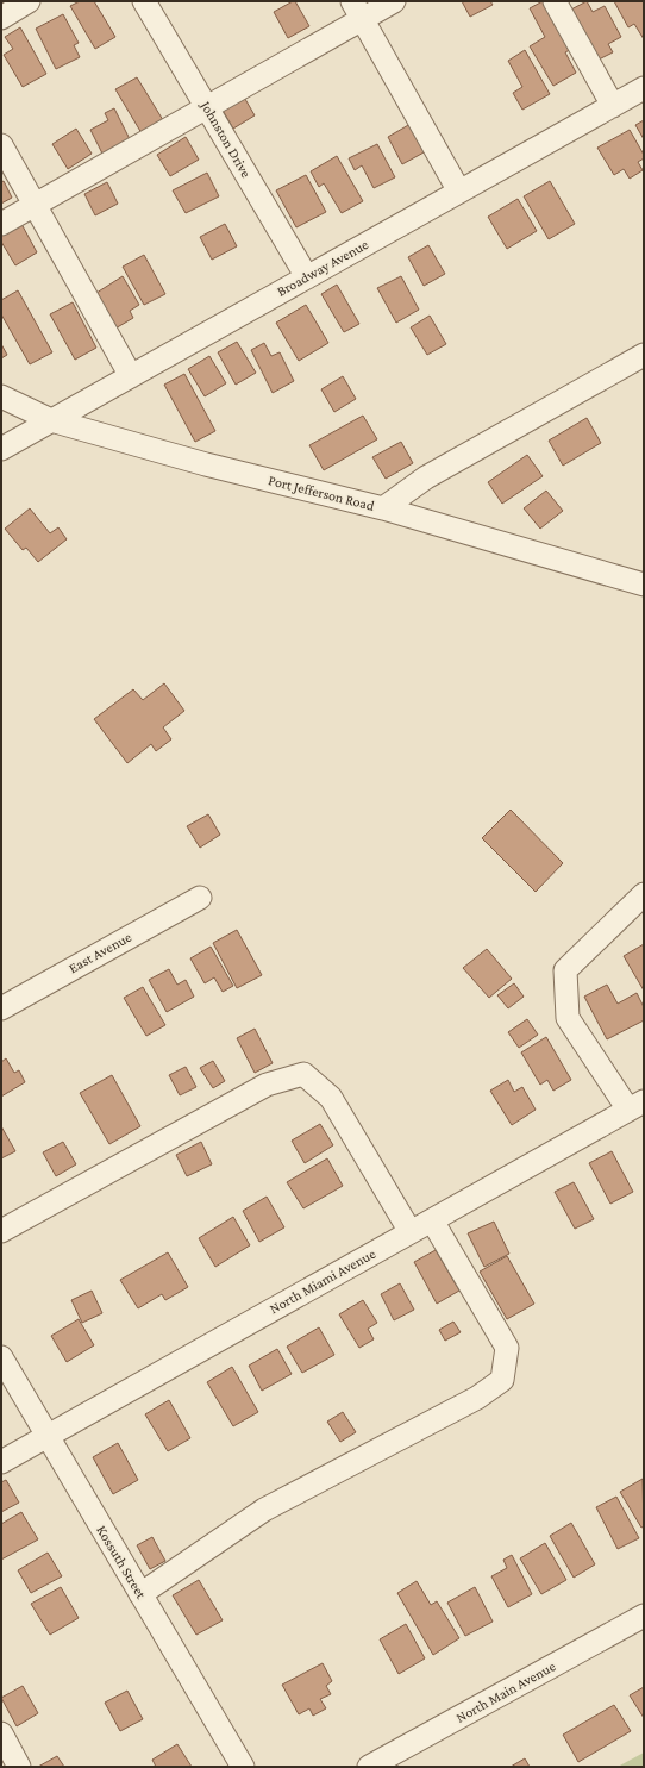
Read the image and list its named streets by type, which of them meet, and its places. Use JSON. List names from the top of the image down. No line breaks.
{"streets":{"street":["Johnston Drive","Broadway Avenue","Port Jefferson Road","East Avenue","North Miami Avenue","Kossuth Street","North Main Avenue"]},"crossings":[["Johnston Drive","Broadway Avenue"],["Broadway Avenue","Port Jefferson Road"],["North Miami Avenue","Kossuth Street"]]}
